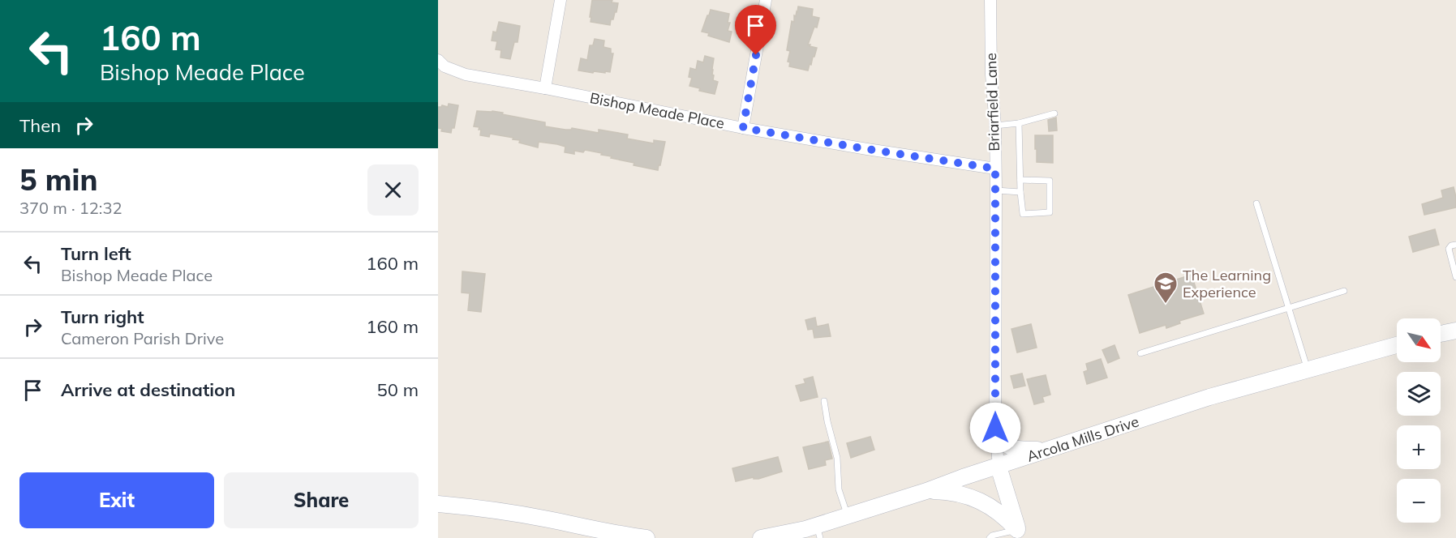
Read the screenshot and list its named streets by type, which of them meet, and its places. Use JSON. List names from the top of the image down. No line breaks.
{"streets":{"street":["Briarfield Lane","Bishop Meade Place","Arcola Mills Drive"]},"crossings":[["Briarfield Lane","Bishop Meade Place"],["Briarfield Lane","Arcola Mills Drive"]],"places":{"school or university":["The Learning Experience"]},"north":"bottom right","page":{"turn":["160 m","Bishop Meade Place"],"then":"Then","heading":["5 min","370 m · 12:32"],"list":[{"name":"Turn left","note":"Bishop Meade Place","value":"160 m"},{"name":"Turn right","note":"Cameron Parish Drive","value":"160 m"},{"name":"Arrive at destination","value":"50 m"}],"map_buttons":["+","−"],"buttons":["Exit","Share"]}}
